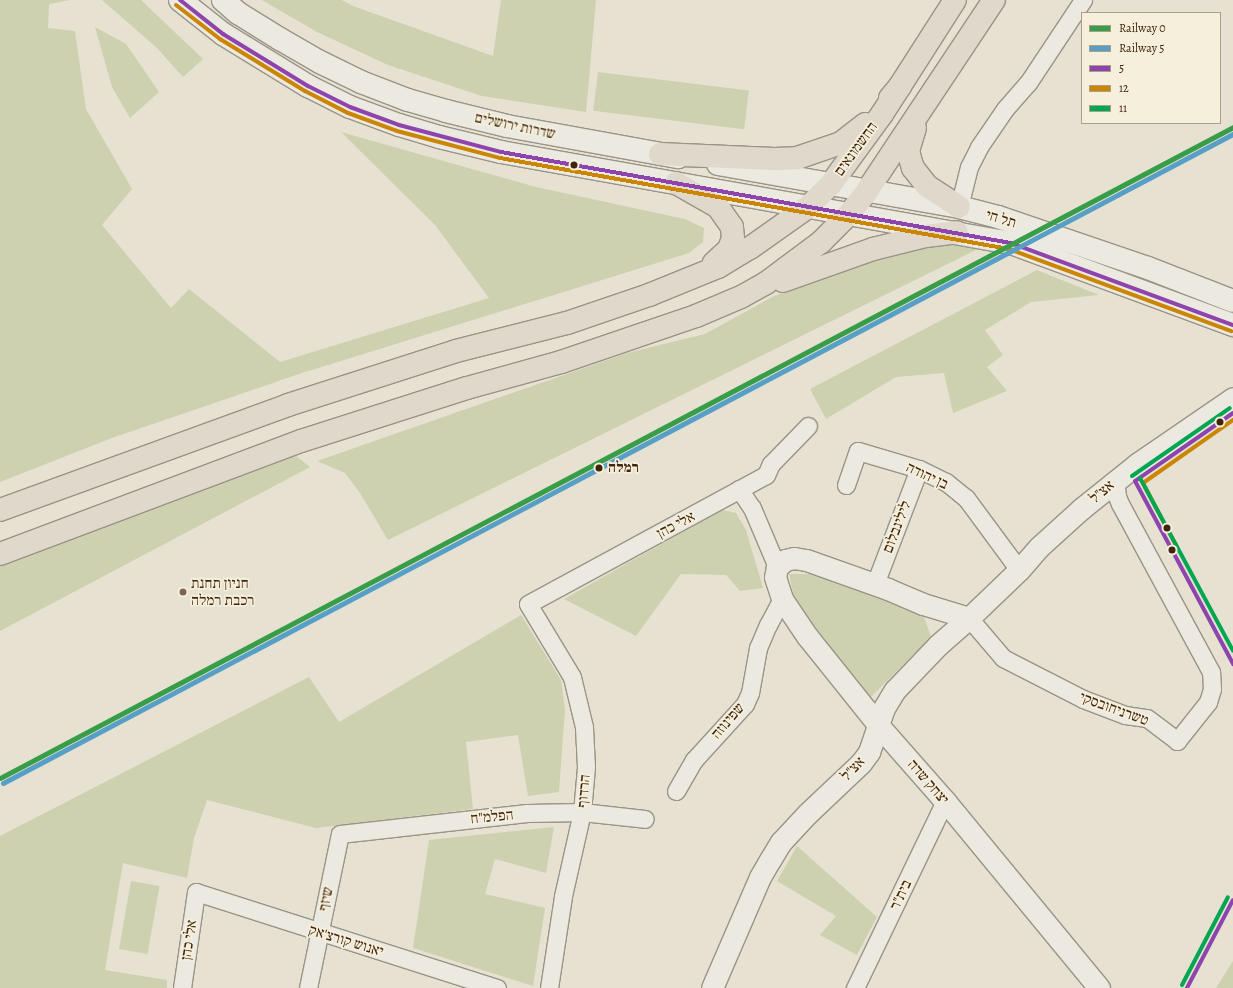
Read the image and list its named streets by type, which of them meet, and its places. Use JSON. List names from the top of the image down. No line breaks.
{"streets":{"highway":["החשמונאים"],"main road":["שדרות ירושלים","תל חי"],"street":["בן יהודה","אצ\"ל","אלי כהן","לילינבלום","טשרניחובסקי","שפינוזה","יצחק שדה","הרדוף","הפלמ\"ח","בית\"ר","שיזף","יאנוש קורצ'אק"]},"crossings":[["שדרות ירושלים","החשמונאים"],["שדרות ירושלים","תל חי"],["החשמונאים","תל חי"],["בן יהודה","אצ\"ל"],["בן יהודה","לילינבלום"],["אצ\"ל","טשרניחובסקי"],["אצ\"ל","יצחק שדה"],["אלי כהן","הרדוף"],["אלי כהן","יאנוש קורצ'אק"],["שפינוזה","יצחק שדה"],["יצחק שדה","בית\"ר"],["הרדוף","הפלמ\"ח"],["הפלמ\"ח","שיזף"],["שיזף","יאנוש קורצ'אק"]],"places":["רמלה","חניון תחנת רכבת רמלה"],"lines":["transit line 5","transit line 12","rail line 0","rail line 5","transit line 11"],"legend":["Railway 0","Railway 5","5","12","11"]}
